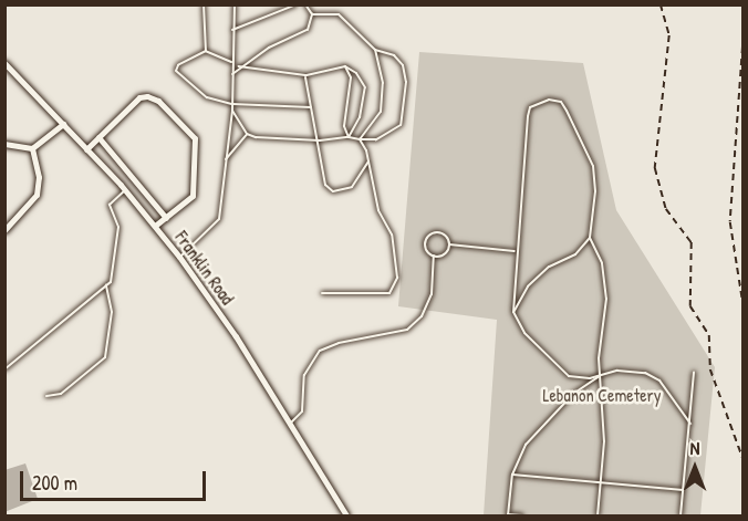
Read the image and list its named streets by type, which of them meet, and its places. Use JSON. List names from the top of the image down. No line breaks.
{"streets":{"street":["Franklin Road"]},"parks":["Lebanon Cemetery"],"scale_bar":"200 m","north":"top"}
